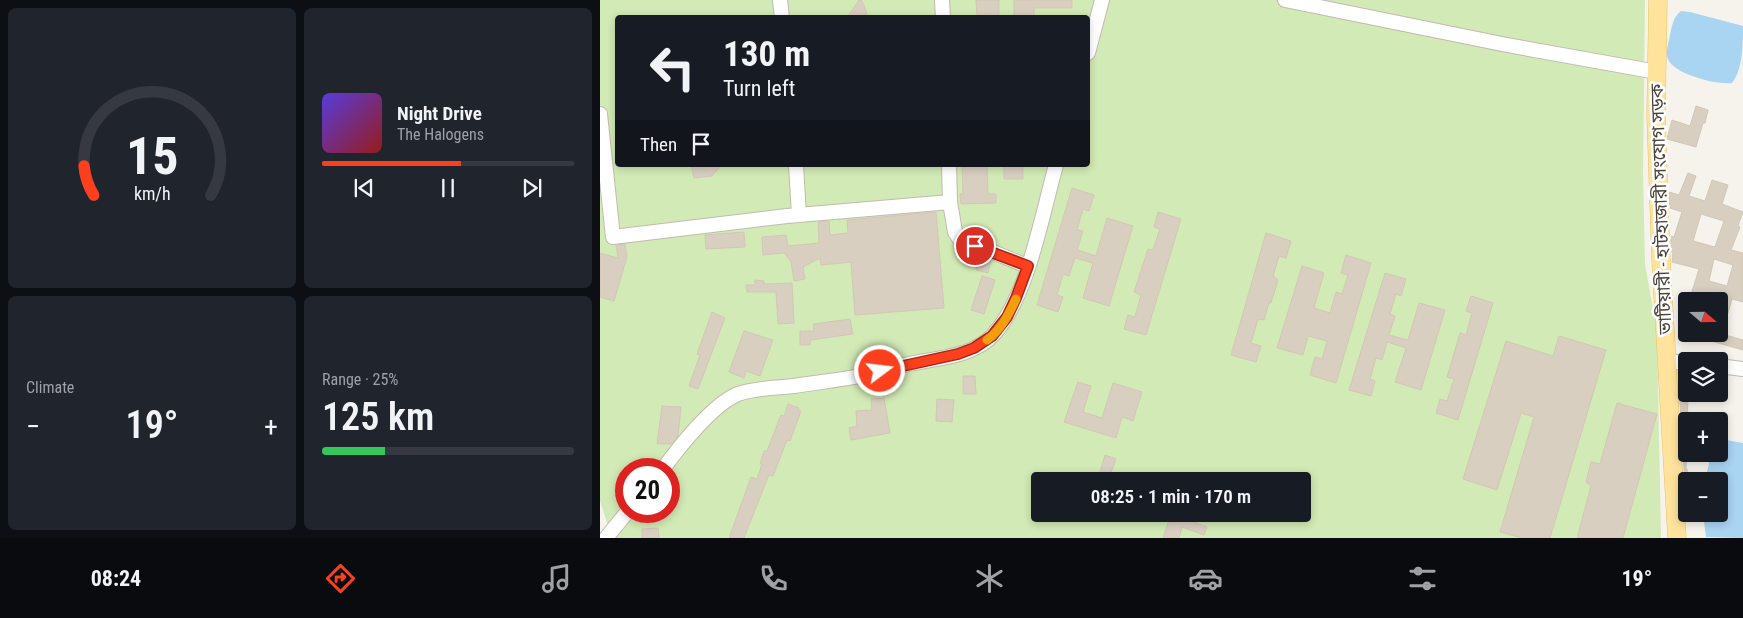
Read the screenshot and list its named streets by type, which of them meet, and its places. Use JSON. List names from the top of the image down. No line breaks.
{"streets":{"main road":["ভাটিয়ারী - হাটহাজারী সংযোগ সড়ক"]},"north":"right","page":{"turn":["130 m","Turn left"],"song":["Night Drive","The Halogens"],"then":"Then","map_buttons":["+","−"],"tile":["Climate",["Range · 25%","125 km"]],"heat":["−","19°","+"],"limit":"20","trip":"08:25 · 1 min · 170 m","tabs":["08:24","19°"],"gauge":["15","km/h"]}}
